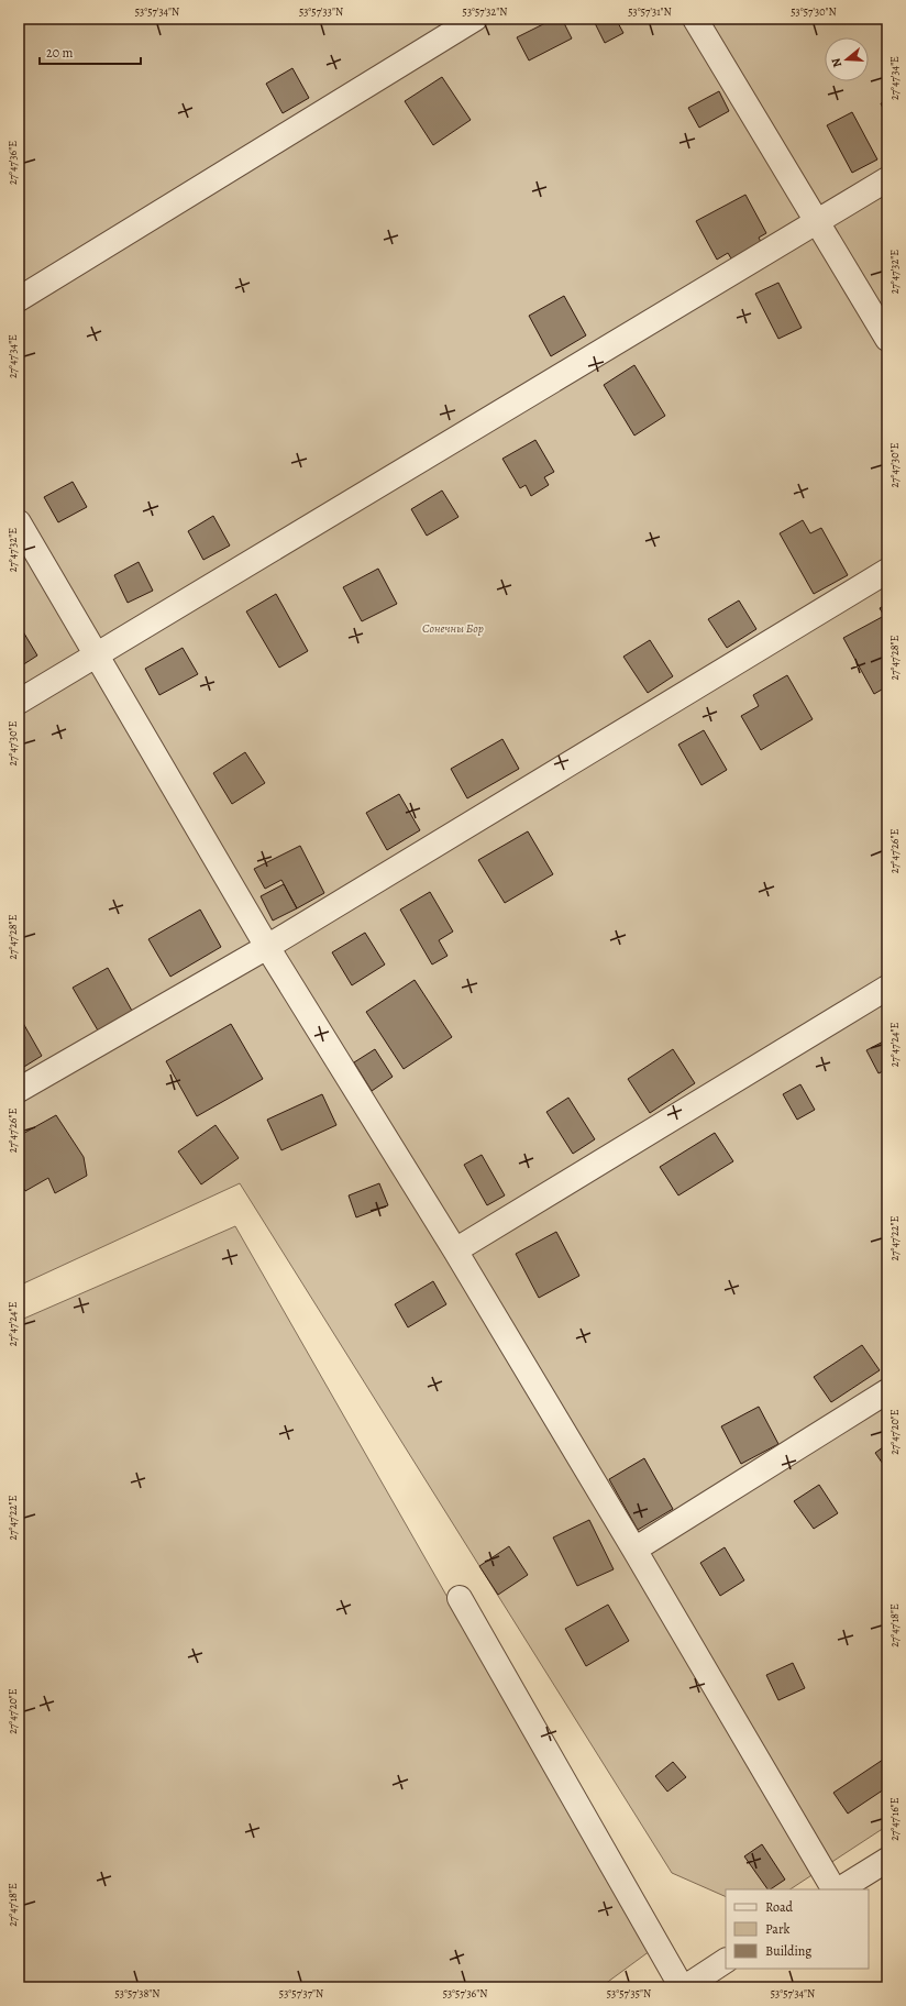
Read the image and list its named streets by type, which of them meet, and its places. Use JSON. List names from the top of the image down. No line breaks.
{"parks":["Сонечны Бор"],"legend":["Road","Park","Building"],"scale_bar":"20 m","north":"left","coordinates":["53°57'34\"N","53°57'33\"N","53°57'32\"N","53°57'31\"N","53°57'30\"N","27°47'34\"E","27°47'36\"E","27°47'32\"E","27°47'30\"E","27°47'28\"E","27°47'26\"E","27°47'24\"E","27°47'22\"E","27°47'20\"E","27°47'18\"E","27°47'16\"E","53°57'38\"N","53°57'37\"N","53°57'36\"N","53°57'35\"N"]}
